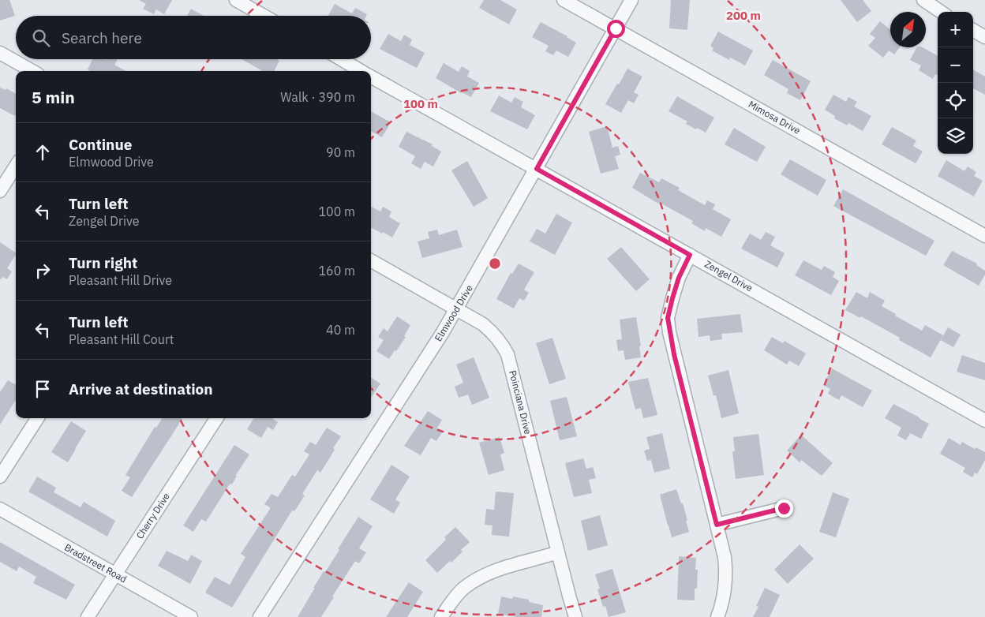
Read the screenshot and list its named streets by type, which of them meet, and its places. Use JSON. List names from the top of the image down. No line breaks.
{"streets":{"street":["Mimosa Drive","Zengel Drive","Elmwood Drive","Poinciana Drive","Cherry Drive","Bradstreet Road"]},"crossings":[["Mimosa Drive","Elmwood Drive"],["Zengel Drive","Elmwood Drive"],["Elmwood Drive","Poinciana Drive"],["Cherry Drive","Bradstreet Road"]],"north":"top right","page":{"map_buttons":["+","−"],"search":"Search here","heading":["5 min","Walk · 390 m"],"list":[["Continue","Elmwood Drive","90 m"],["Turn left","Zengel Drive","100 m"],["Turn right","Pleasant Hill Drive","160 m"],["Turn left","Pleasant Hill Court","40 m"],"Arrive at destination"]},"rings":["200 m","100 m"]}
